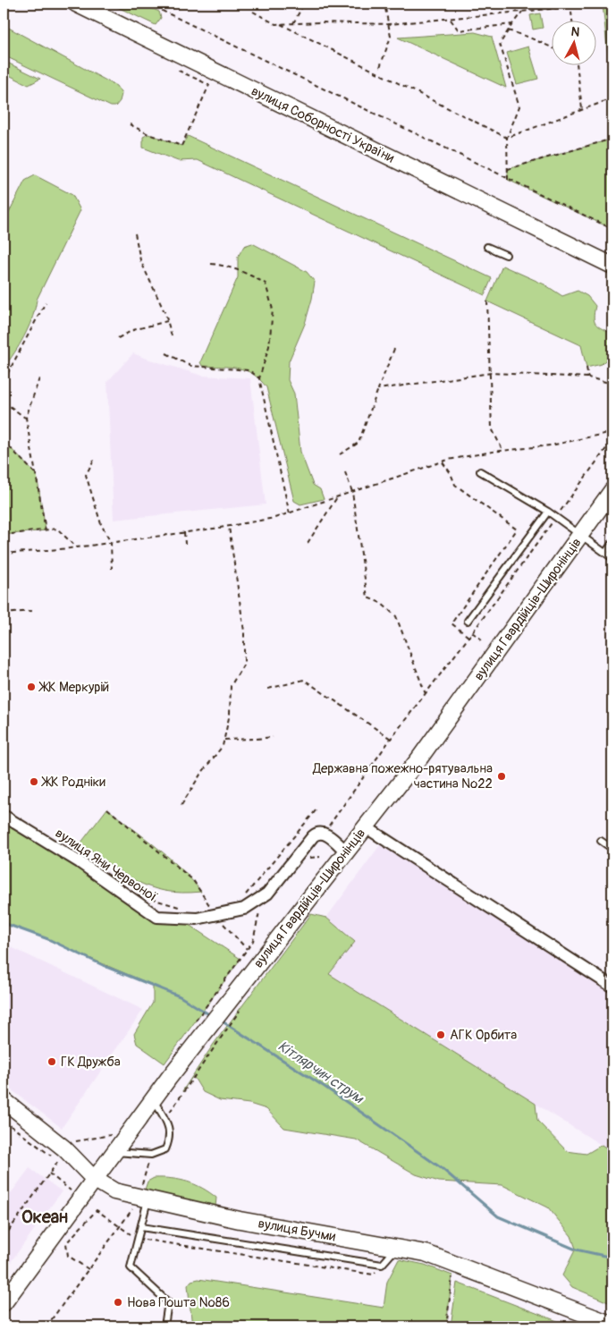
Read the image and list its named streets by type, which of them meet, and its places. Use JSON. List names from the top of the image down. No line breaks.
{"streets":{"street":["вулиця Соборності України","вулиця Гвардійців-Широнінців","вулиця Яни Червоної","вулиця Бучми"]},"crossings":[["вулиця Гвардійців-Широнінців","вулиця Бучми"]],"districts":["Океан"],"water":["Кітлярчин струм"],"places":["ЖК Меркурій","Державна пожежно-рятувальна частина №22","ЖК Родніки","АГК Орбита","ГК Дружба","Нова Пошта №86"],"north":"top"}
